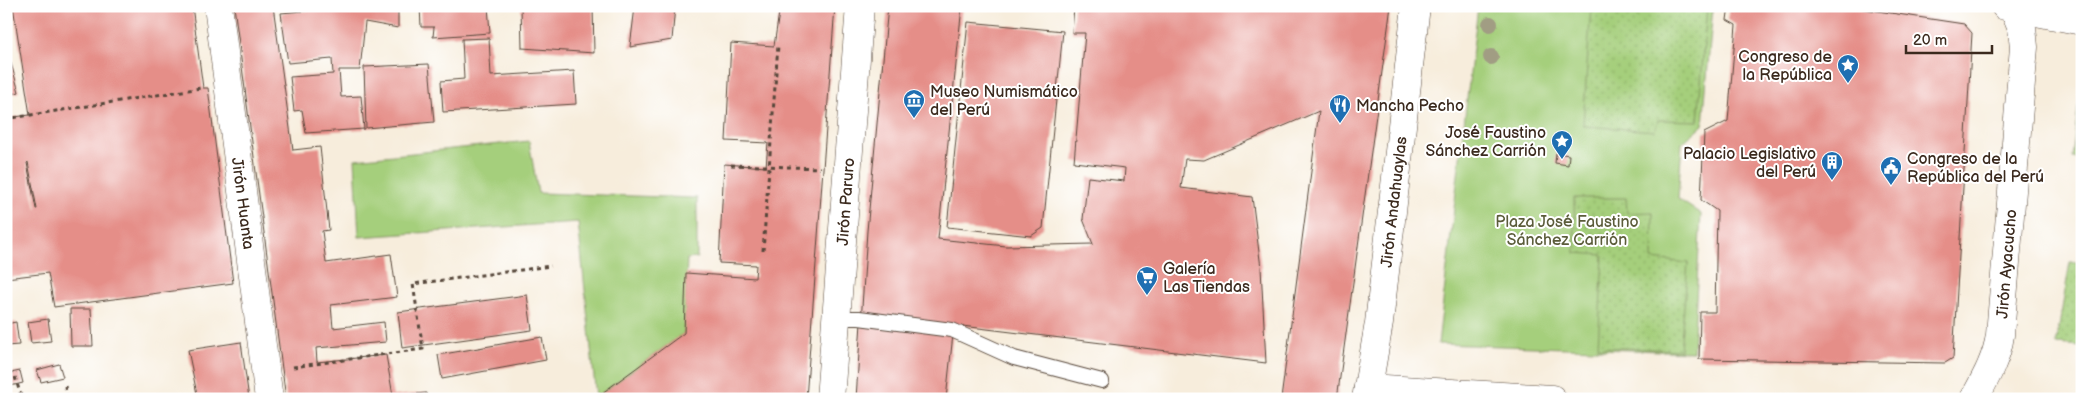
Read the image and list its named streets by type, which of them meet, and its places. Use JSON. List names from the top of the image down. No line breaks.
{"streets":{"street":["Jirón Huanta","Jirón Paruro","Jirón Andahuaylas","Jirón Ayacucho"]},"parks":["Plaza José Faustino Sánchez Carrión"],"places":{"place":["Congreso de la República","José Faustino Sánchez Carrión"],"museum":["Museo Numismático del Perú"],"restaurant":["Mancha Pecho"],"building":["Palacio Legislativo del Perú"],"public building":["Congreso de la República del Perú"],"supermarket":["Galería Las Tiendas"]},"scale_bar":"20 m"}
